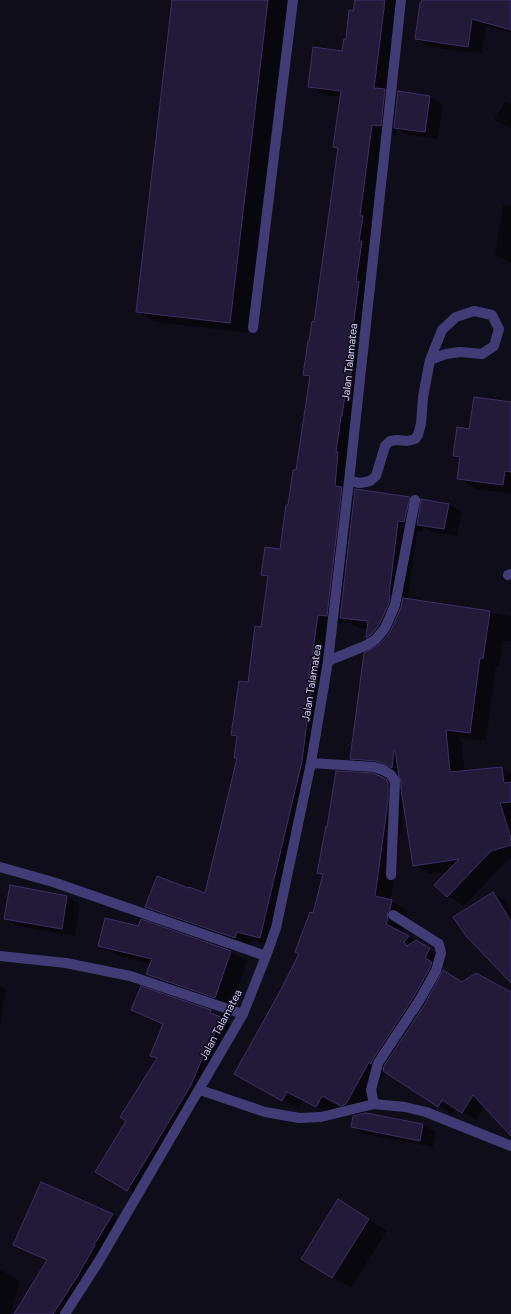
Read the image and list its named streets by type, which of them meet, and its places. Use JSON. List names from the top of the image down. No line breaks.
{"streets":{"street":["Jalan Talamatea"]}}
